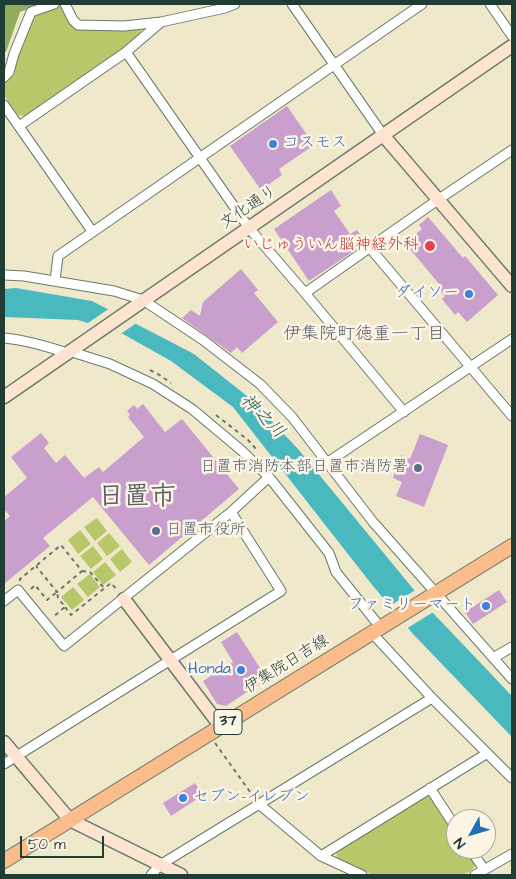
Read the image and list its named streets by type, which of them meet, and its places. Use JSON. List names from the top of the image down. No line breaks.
{"streets":{"main road":["伊集院日吉線","37"],"street":["文化通り"]},"districts":["伊集院町徳重一丁目","日置市"],"water":["神之川"],"places":["コスモス","いじゅういん脳神経外科","ダイソー","日置市消防本部日置市消防署","日置市役所","ファミリーマート","Honda","セブン-イレブン"],"scale_bar":"50 m","north":"bottom left"}
